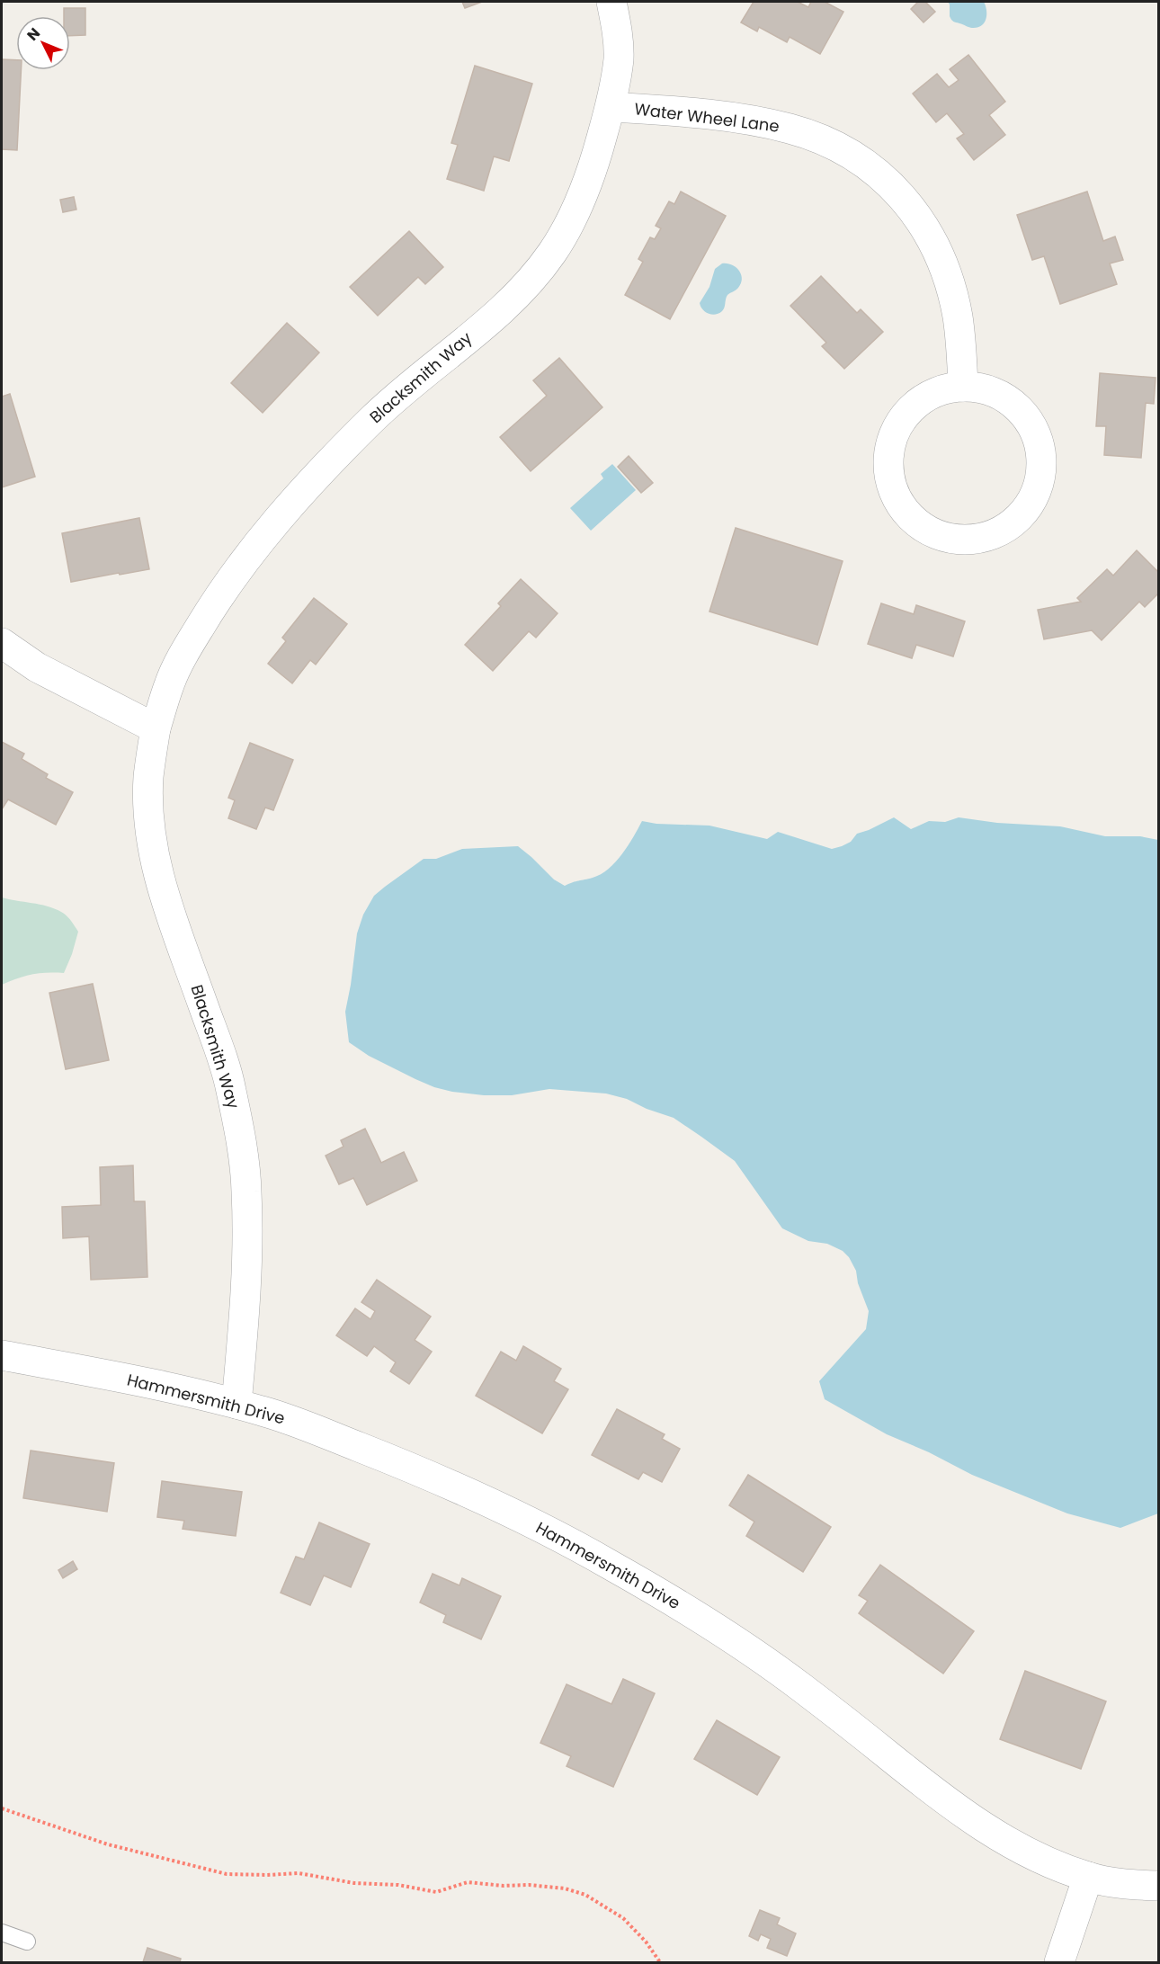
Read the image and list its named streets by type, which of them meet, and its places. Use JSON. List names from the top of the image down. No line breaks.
{"streets":{"street":["Water Wheel Lane","Blacksmith Way","Hammersmith Drive"]},"crossings":[["Water Wheel Lane","Blacksmith Way"],["Blacksmith Way","Hammersmith Drive"]],"north":"top left"}
